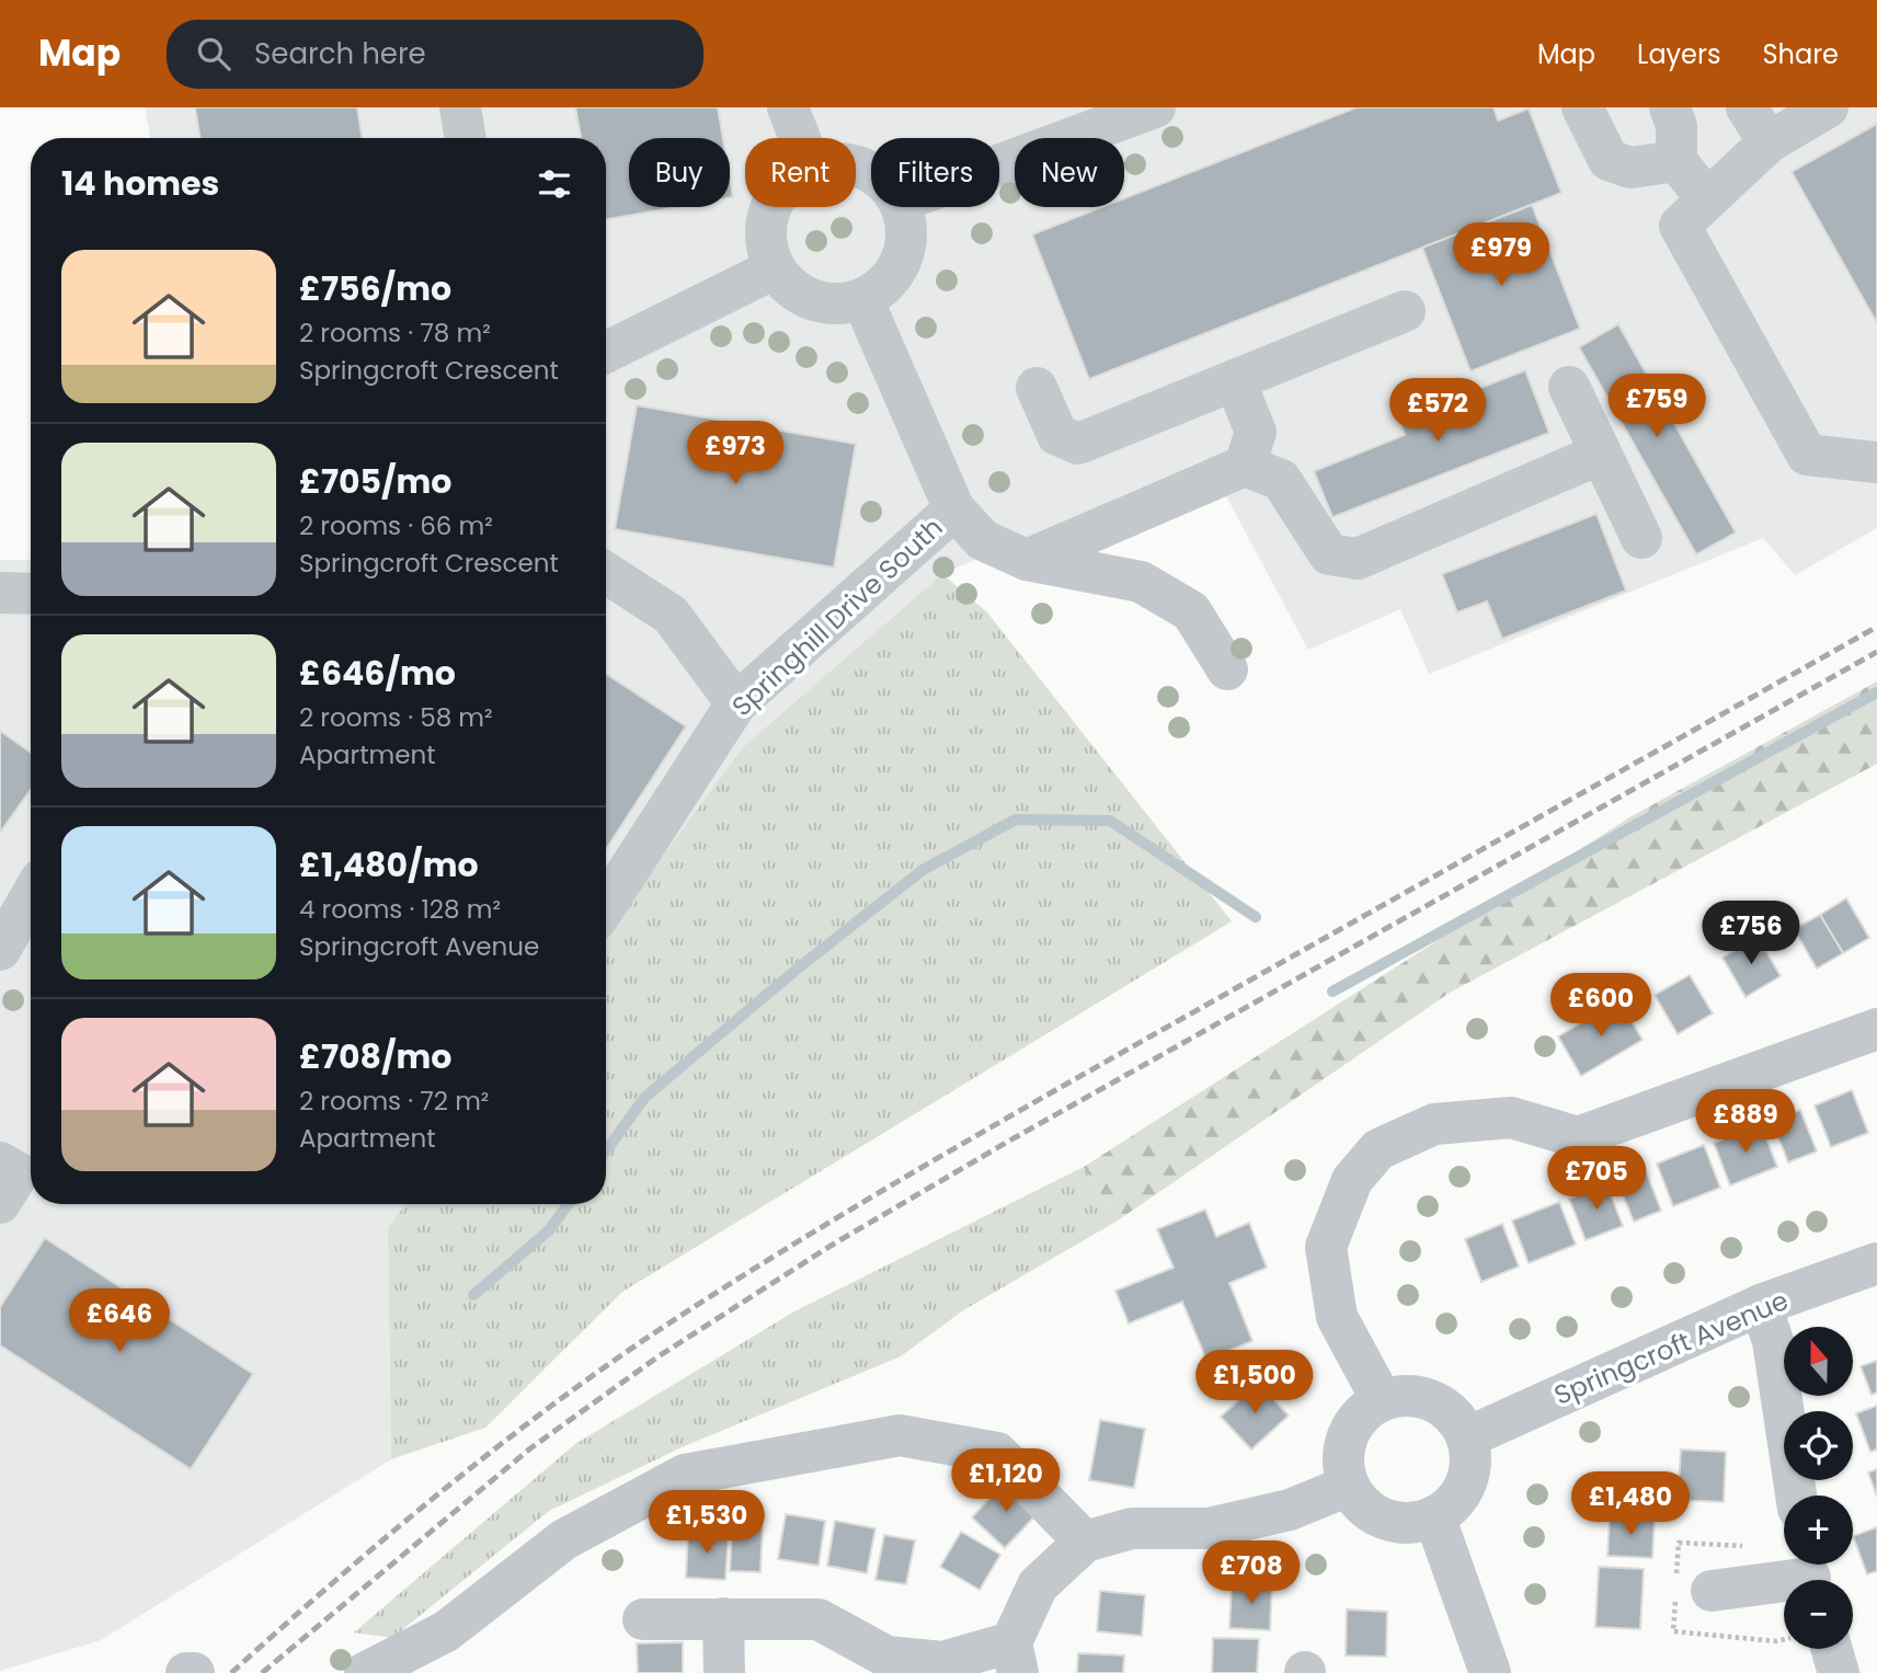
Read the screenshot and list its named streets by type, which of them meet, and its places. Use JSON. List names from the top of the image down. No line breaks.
{"streets":{"street":["Springhill Drive South","Springcroft Avenue"]},"north":"top","page":{"header":"Map","search":"Search here","nav":["Map","Layers","Share"],"chip":["Buy","Rent","Filters","New"],"heading":"14 homes","price":["£979","£759","£572","£973","£756","£600","£889","£705","£646","£1,500","£1,120","£1,480","£1,530","£708"],"list":[{"name":"£756/mo","note":"2 rooms · 78 m² · Springcroft Crescent"},{"name":"£705/mo","note":"2 rooms · 66 m² · Springcroft Crescent"},{"name":"£646/mo","note":"2 rooms · 58 m² · Apartment"},{"name":"£1,480/mo","note":"4 rooms · 128 m² · Springcroft Avenue"},{"name":"£708/mo","note":"2 rooms · 72 m² · Apartment"}],"map_buttons":["+","−"]}}
